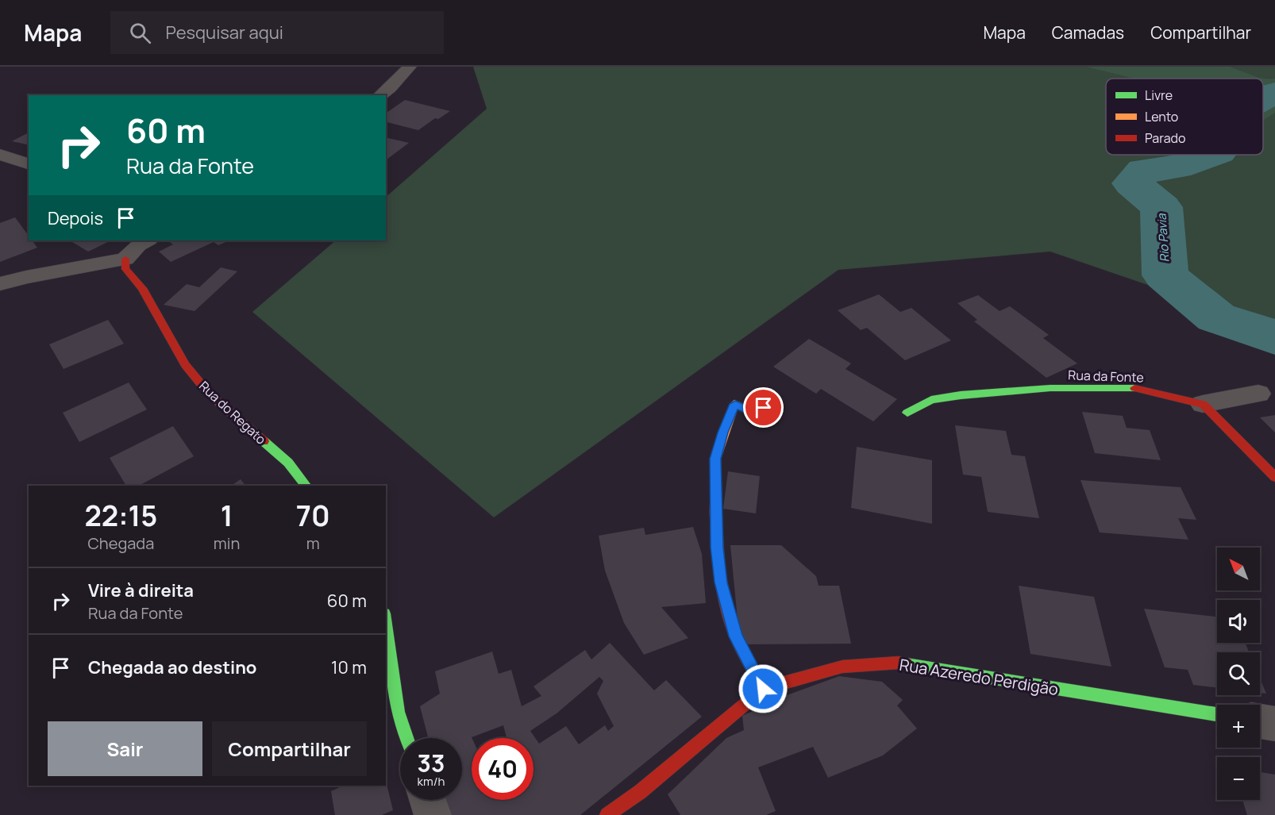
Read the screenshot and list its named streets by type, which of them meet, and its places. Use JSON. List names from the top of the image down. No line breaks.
{"streets":{"street":["Rua da Fonte","Rua do Regato","Rua Azeredo Perdigão"]},"water":["Rio Pavia"],"legend":["Livre","Lento","Parado"],"north":"top left","page":{"header":"Mapa","search":"Pesquisar aqui","nav":["Mapa","Camadas","Compartilhar"],"turn":["60 m","Rua da Fonte"],"then":"Depois","eta":["22:15","Chegada","1","min","70","m"],"map_buttons":["+","−"],"list":[{"name":"Vire à direita","note":"Rua da Fonte","value":"60 m"},{"name":"Chegada ao destino","value":"10 m"}],"buttons":["Sair","Compartilhar"],"speed":"33 km/h","limit":"40"}}
